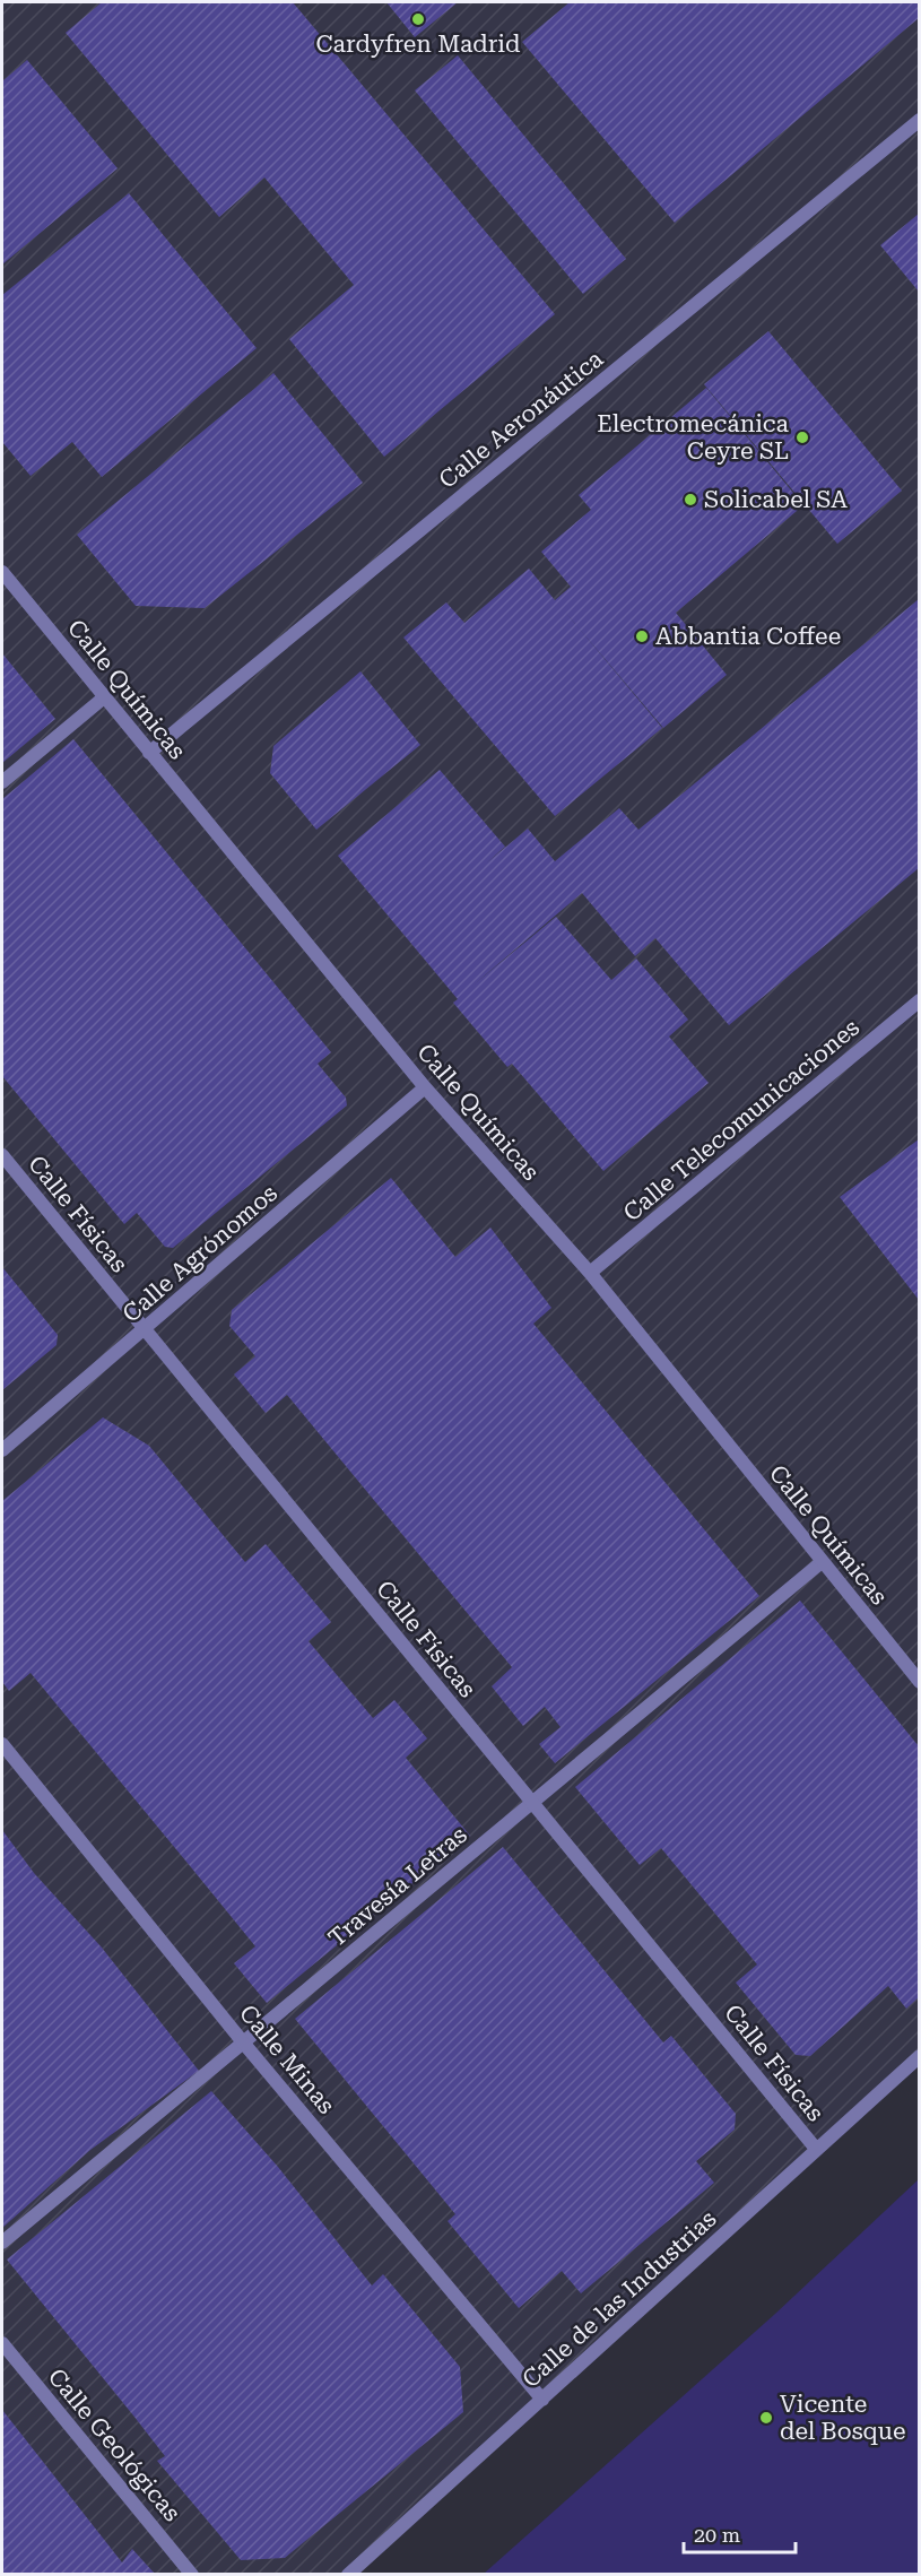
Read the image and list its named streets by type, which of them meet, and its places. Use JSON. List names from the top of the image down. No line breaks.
{"streets":{"street":["Calle Aeronáutica","Calle Químicas","Calle Telecomunicaciones","Calle Físicas","Calle Agrónomos","Travesía Letras","Calle Minas","Calle de las Industrias","Calle Geológicas"]},"crossings":[["Calle Aeronáutica","Calle Químicas"],["Calle Químicas","Calle Telecomunicaciones"],["Calle Químicas","Calle Agrónomos"],["Calle Químicas","Travesía Letras"],["Calle Físicas","Calle Agrónomos"],["Calle Físicas","Travesía Letras"],["Calle Físicas","Calle de las Industrias"],["Travesía Letras","Calle Minas"],["Calle Minas","Calle de las Industrias"]],"places":["Cardyfren Madrid","Electromecánica Ceyre SL","Solicabel SA","Abbantia Coffee","Vicente del Bosque"],"scale_bar":"20 m"}
